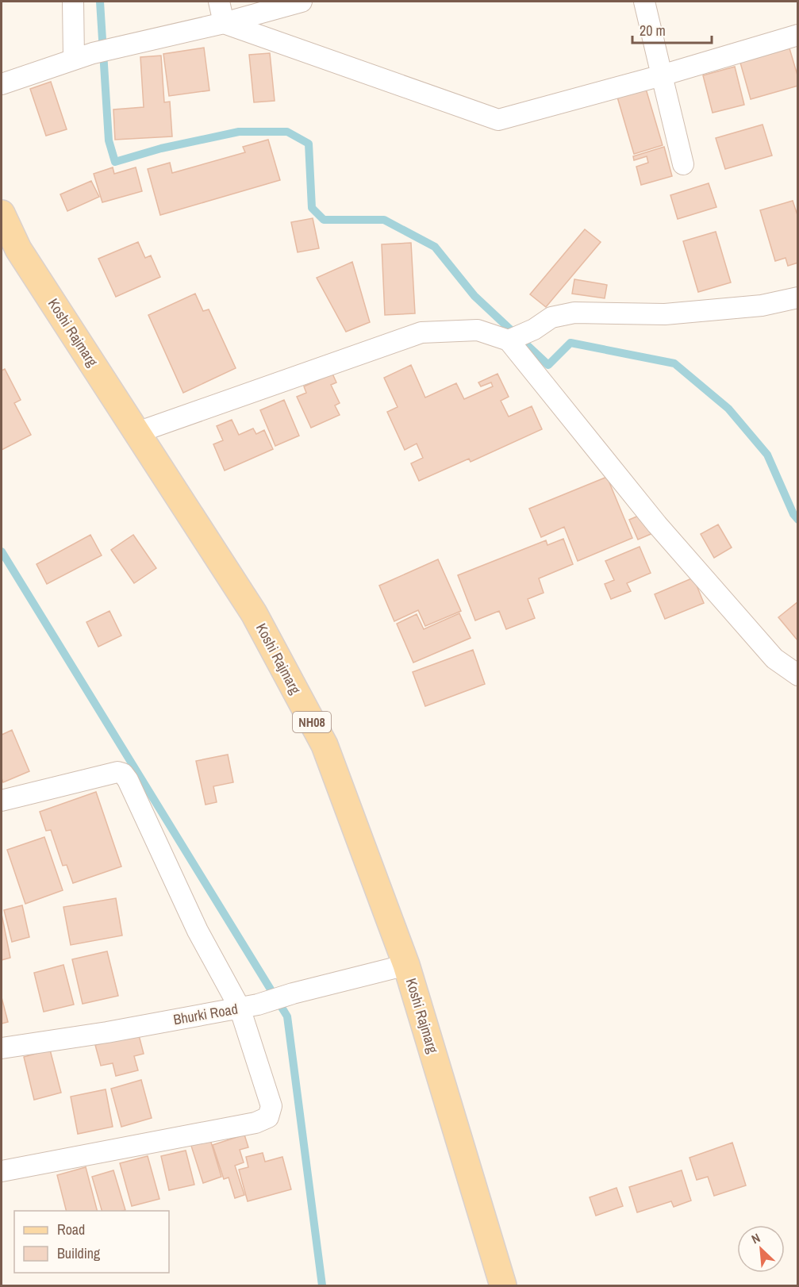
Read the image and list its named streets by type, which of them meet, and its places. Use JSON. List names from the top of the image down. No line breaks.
{"streets":{"main road":["Koshi Rajmarg","NH08"],"street":["Bhurki Road"]},"crossings":[["Koshi Rajmarg","Bhurki Road"]],"legend":["Road","Building"],"scale_bar":"20 m","north":"top left"}
